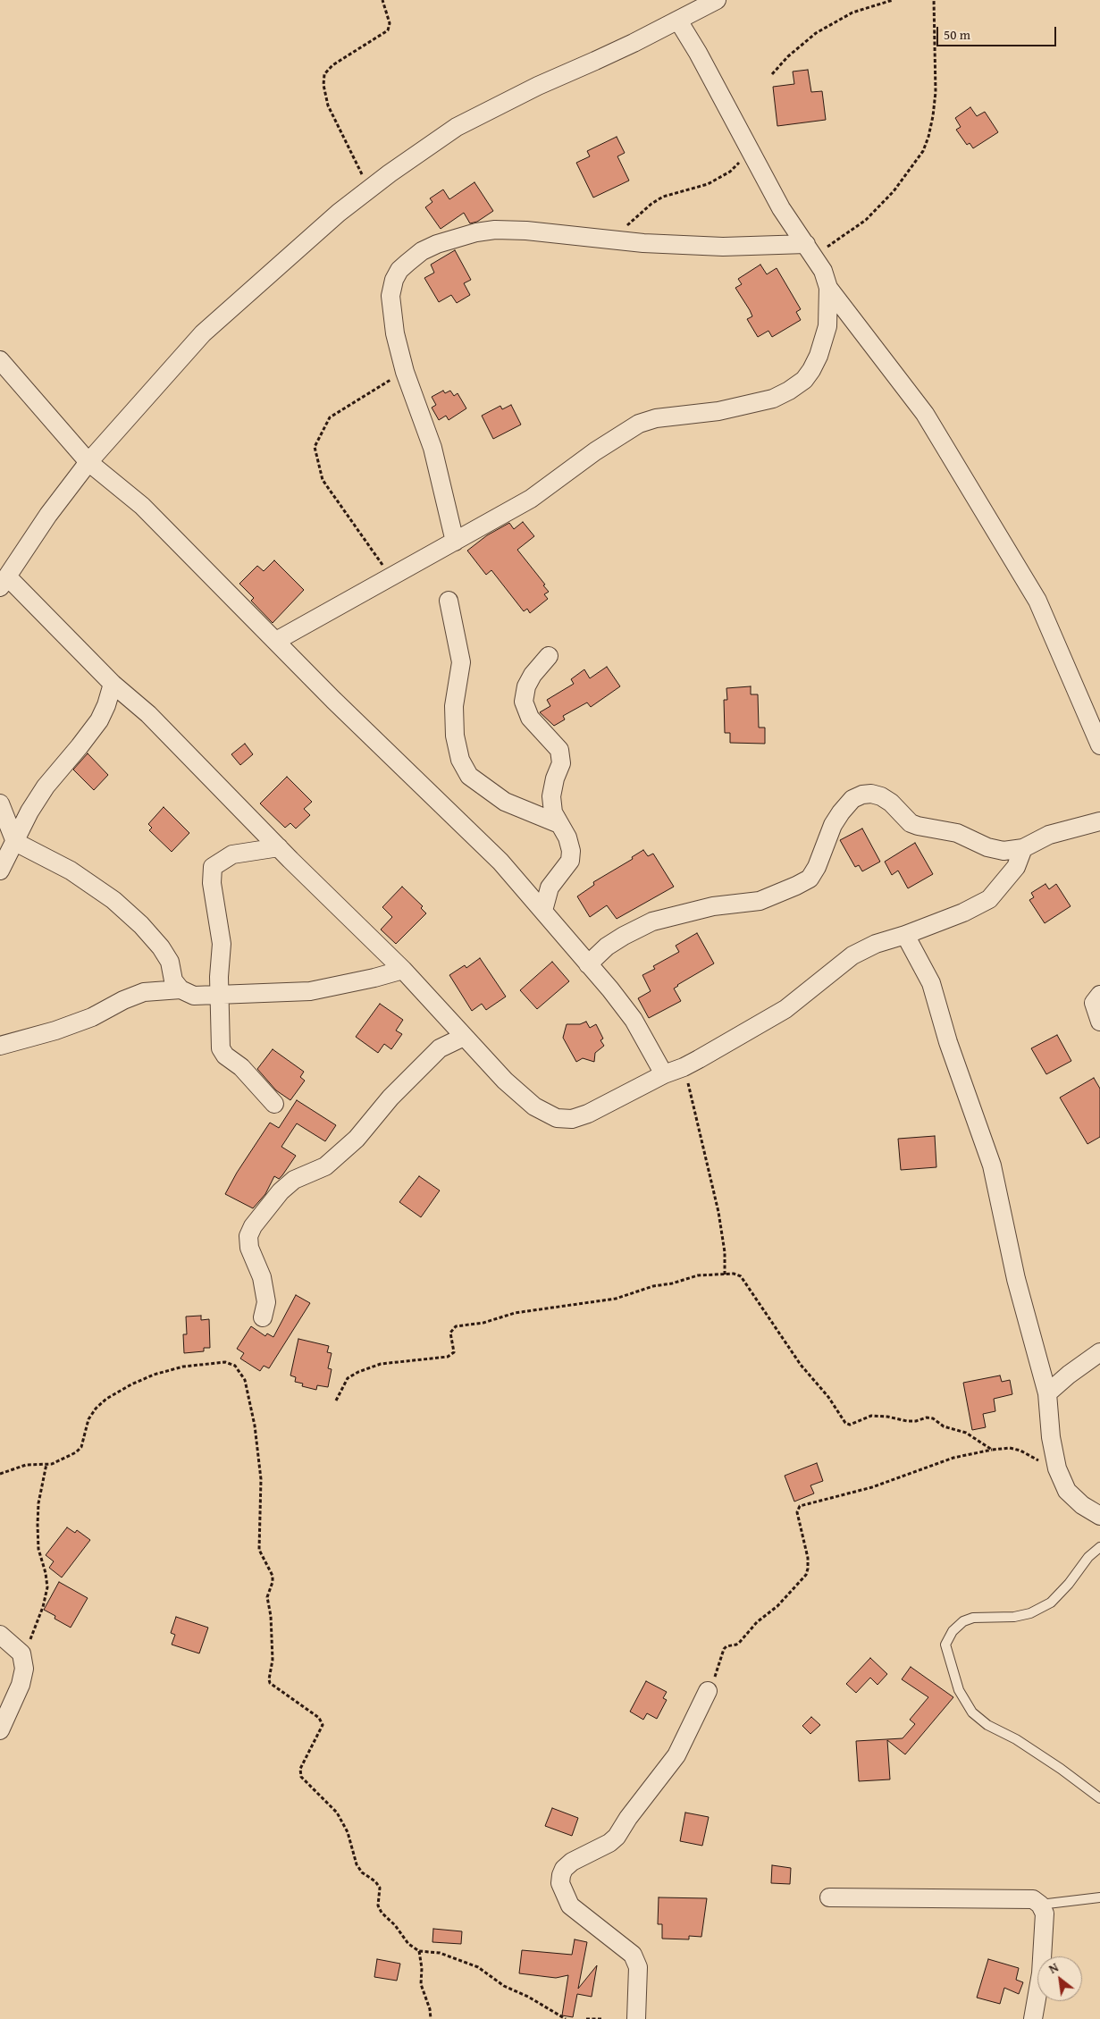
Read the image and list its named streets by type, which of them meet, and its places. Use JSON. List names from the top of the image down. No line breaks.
{"scale_bar":"50 m","north":"top left"}
